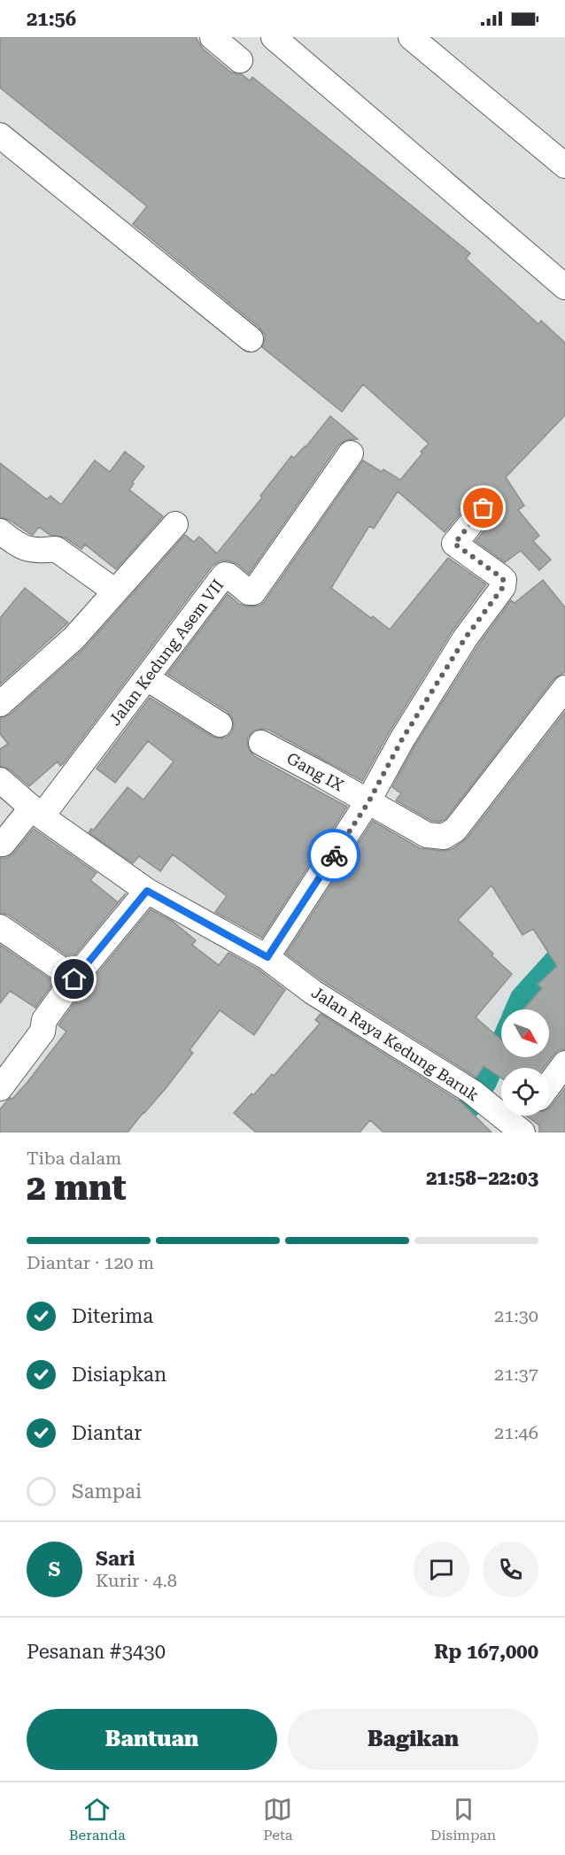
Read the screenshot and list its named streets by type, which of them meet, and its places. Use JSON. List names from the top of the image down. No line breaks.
{"streets":{"street":["Jalan Kedung Asem VII","Gang IX","Jalan Raya Kedung Baruk"]},"crossings":[["Jalan Kedung Asem VII","Jalan Raya Kedung Baruk"]],"north":"bottom right","page":{"status":"21:56","heading":["2 mnt","Tiba dalam","21:58–22:03"],"panel":["Sari","Kurir · 4.8","Pesanan #3430","Rp 167,000"],"bar":"Diantar · 120 m","list":[["Diterima","21:30"],["Disiapkan","21:37"],["Diantar","21:46"],"Sampai"],"round":"S","buttons":["Bantuan","Bagikan"],"tabs":["Beranda","Peta","Disimpan"]}}
